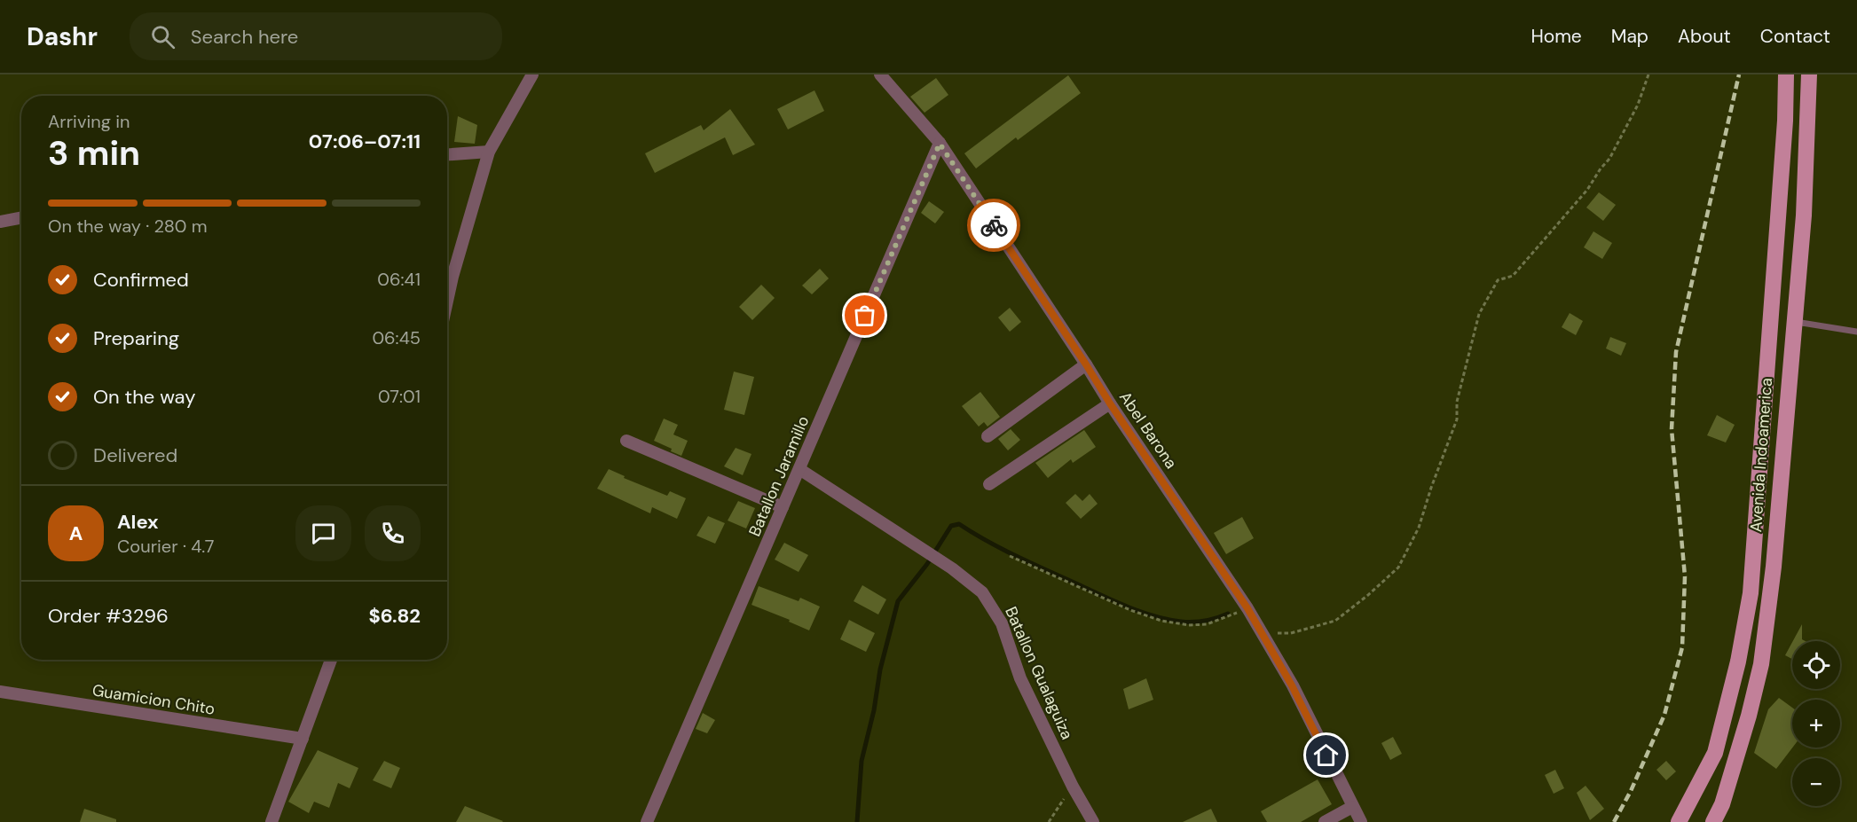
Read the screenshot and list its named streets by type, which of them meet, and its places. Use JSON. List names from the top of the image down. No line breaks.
{"streets":{"main road":["Avenida Indoamerica"],"street":["Abel Barona","Batallon Jaramillo","Batallon Gualaguiza","Guamicion Chito"]},"crossings":[["Abel Barona","Batallon Jaramillo"],["Batallon Jaramillo","Batallon Gualaguiza"]],"page":{"header":"Dashr","search":"Search here","nav":["Home","Map","About","Contact"],"heading":["3 min","Arriving in","07:06–07:11"],"panel":["Alex","Courier · 4.7","Order #3296","$6.82"],"bar":"On the way · 280 m","list":[["Confirmed","06:41"],["Preparing","06:45"],["On the way","07:01"],"Delivered"],"round":"A","map_buttons":["+","−"]}}
